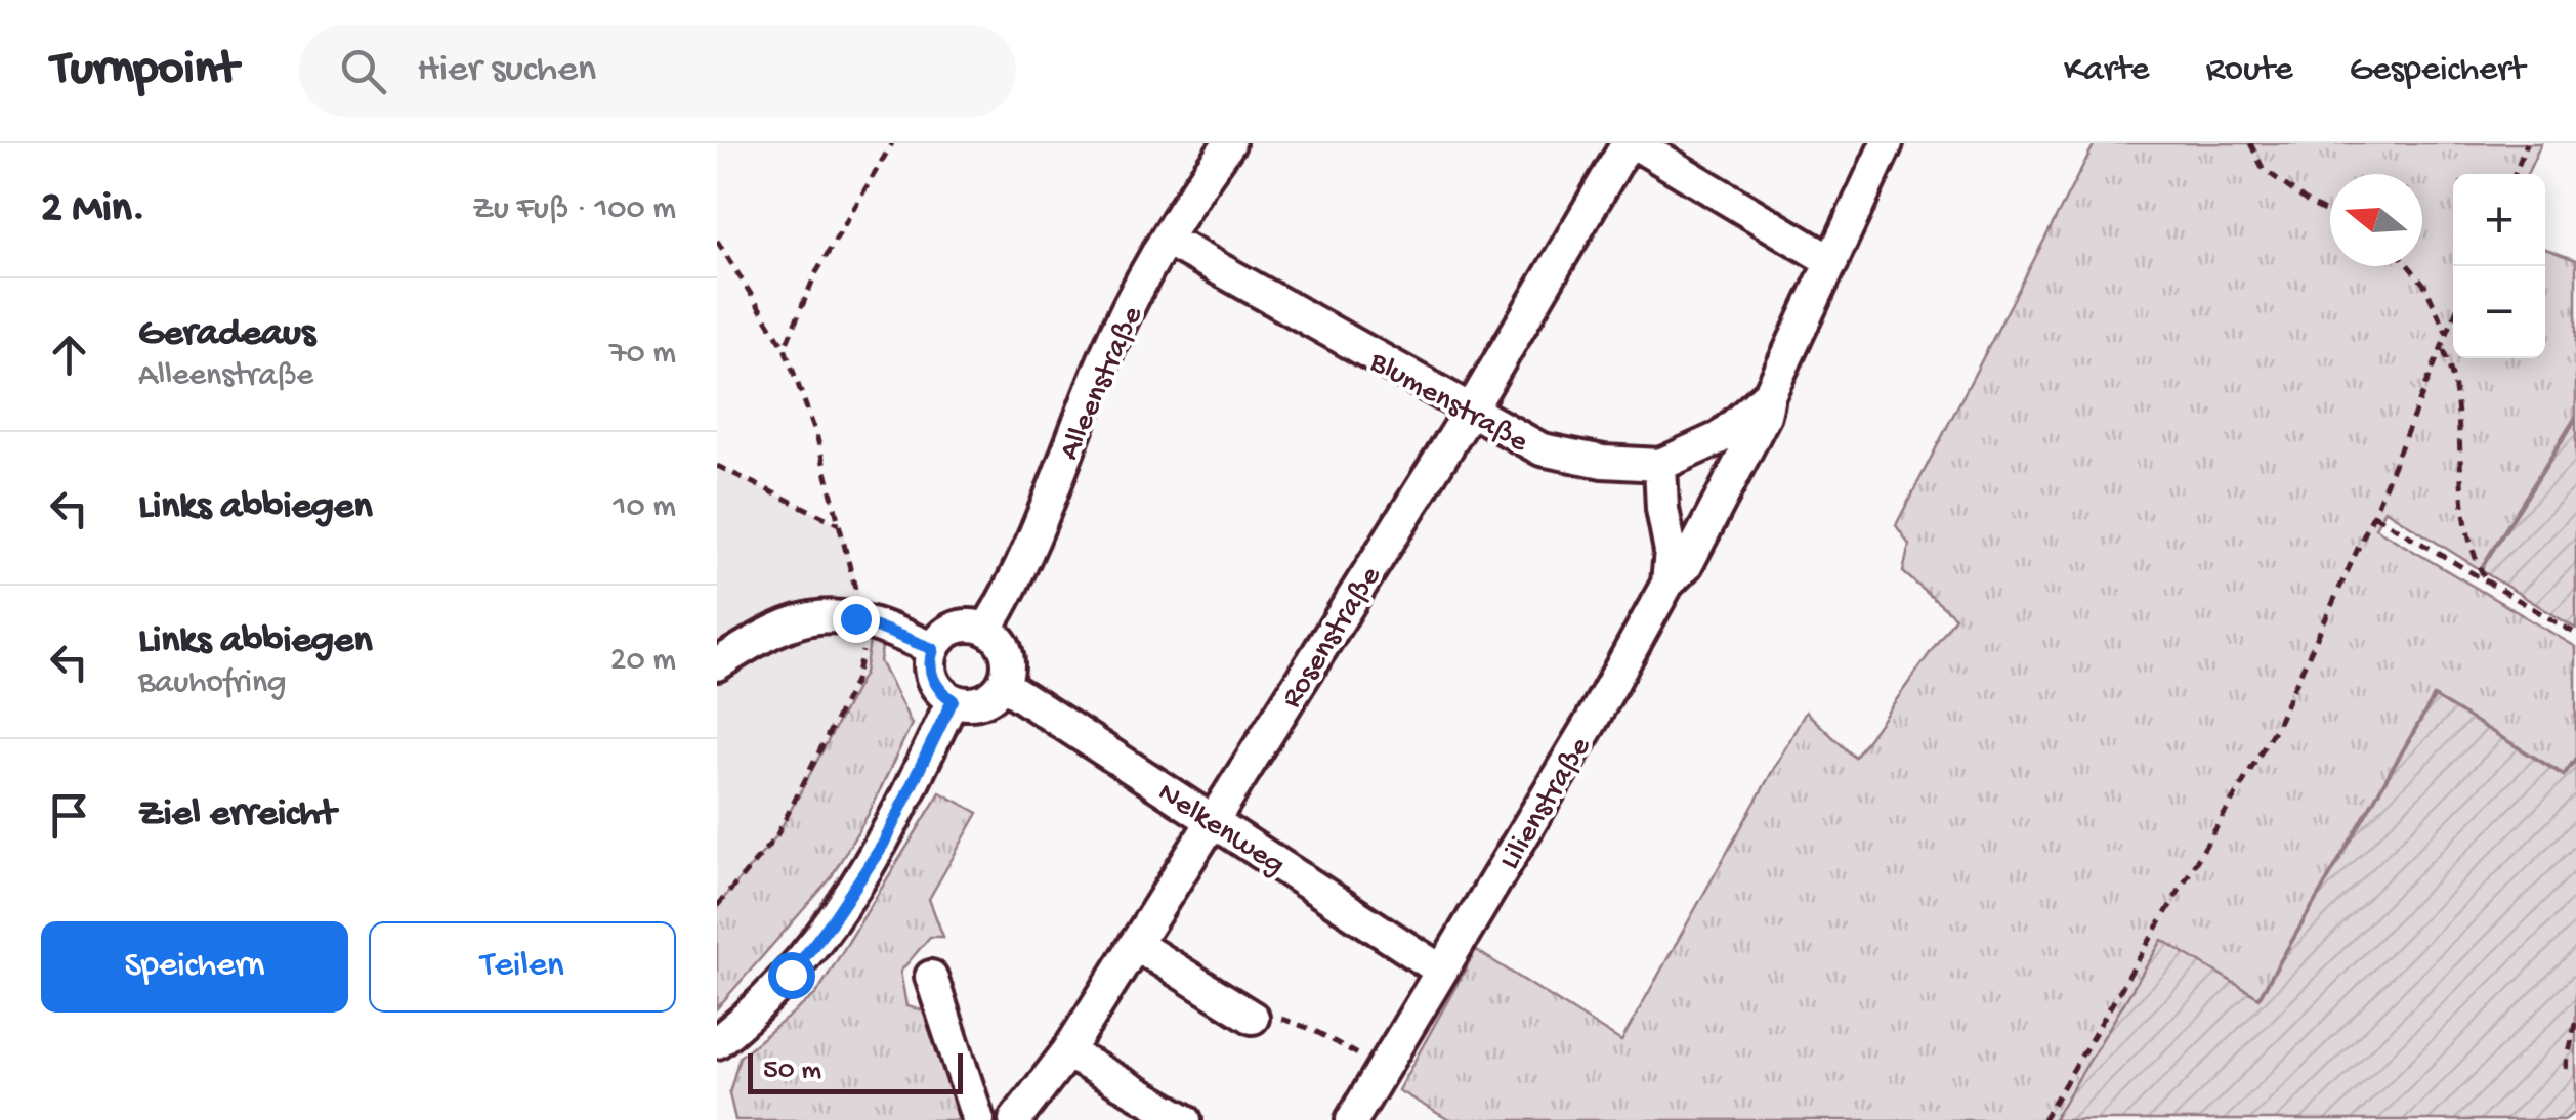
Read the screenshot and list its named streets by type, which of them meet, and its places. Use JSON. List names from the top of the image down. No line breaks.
{"streets":{"street":["Alleenstraße","Blumenstraße","Rosenstraße","Lilienstraße","Nelkenweg"]},"crossings":[["Alleenstraße","Blumenstraße"],["Alleenstraße","Nelkenweg"],["Blumenstraße","Rosenstraße"],["Blumenstraße","Lilienstraße"],["Rosenstraße","Nelkenweg"],["Lilienstraße","Nelkenweg"]],"scale_bar":"50 m","north":"left","page":{"header":"Turnpoint","search":"Hier suchen","nav":["Karte","Route","Gespeichert"],"heading":["2 Min.","Zu Fuß · 100 m"],"map_buttons":["+","−"],"list":[["Geradeaus","Alleenstraße","70 m"],["Links abbiegen","10 m"],["Links abbiegen","Bauhofring","20 m"],"Ziel erreicht"],"buttons":["Speichern","Teilen"],"scale":"50 m"}}
